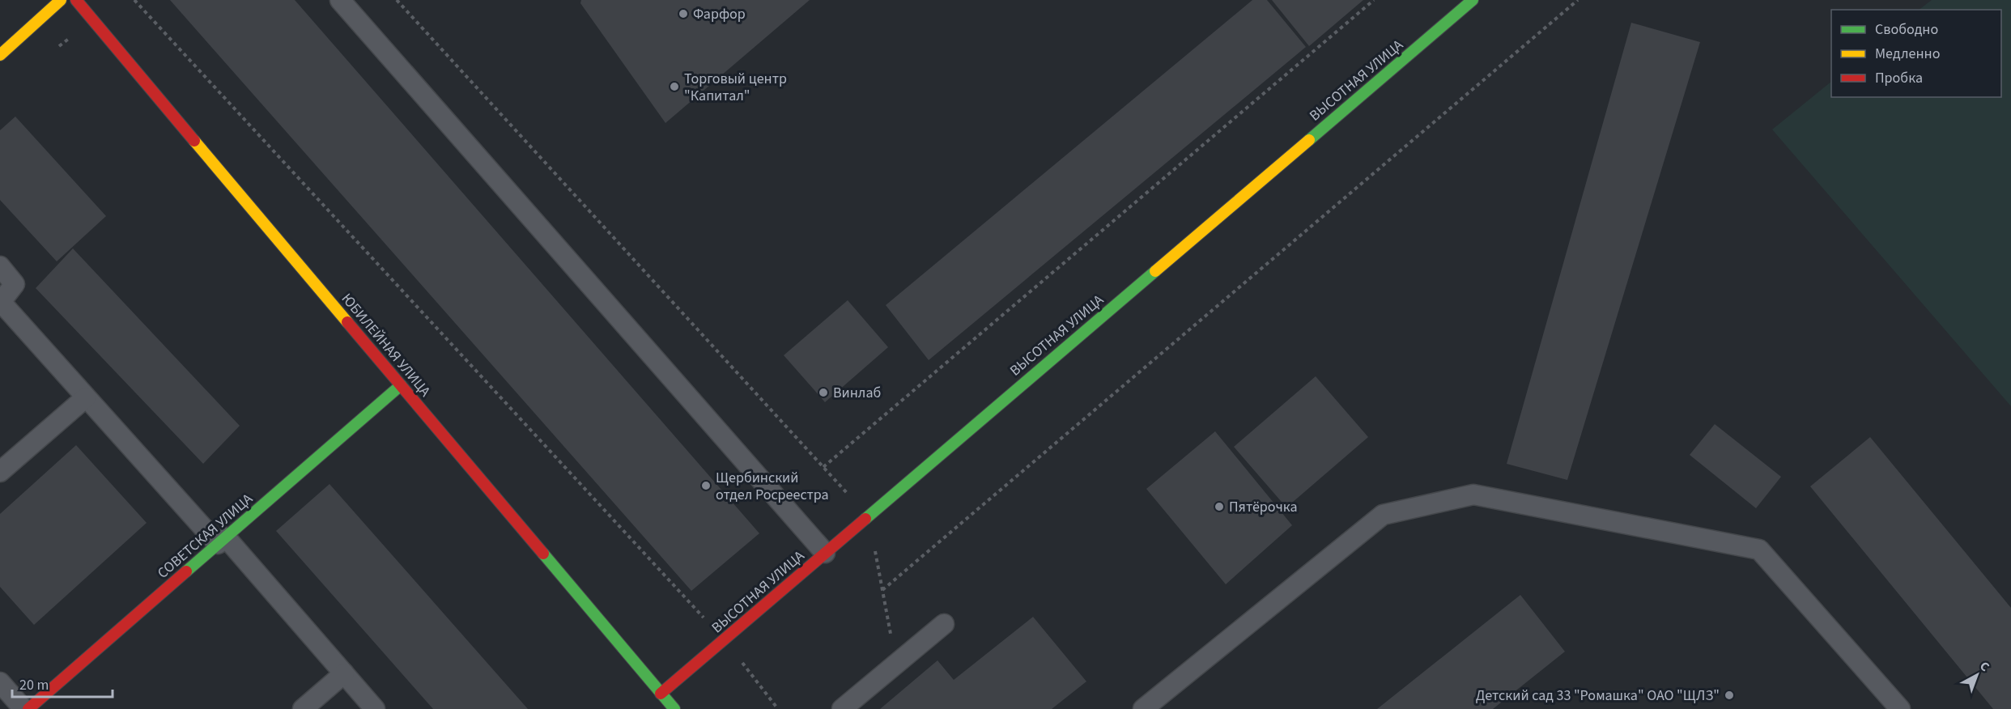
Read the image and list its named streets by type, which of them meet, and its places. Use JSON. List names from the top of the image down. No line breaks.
{"streets":{"street":["ВЫСОТНАЯ УЛИЦА","ЮБИЛЕЙНАЯ УЛИЦА","СОВЕТСКАЯ УЛИЦА"]},"crossings":[["ВЫСОТНАЯ УЛИЦА","ЮБИЛЕЙНАЯ УЛИЦА"],["ЮБИЛЕЙНАЯ УЛИЦА","СОВЕТСКАЯ УЛИЦА"]],"places":["Фарфор","Торговый центр \"Капитал\"","Винлаб","Щербинский отдел Росреестра","Пятёрочка","Детский сад 33 \"Ромашка\" ОАО \"ЩЛЗ\""],"legend":["Свободно","Медленно","Пробка"],"scale_bar":"20 m","north":"top right"}
